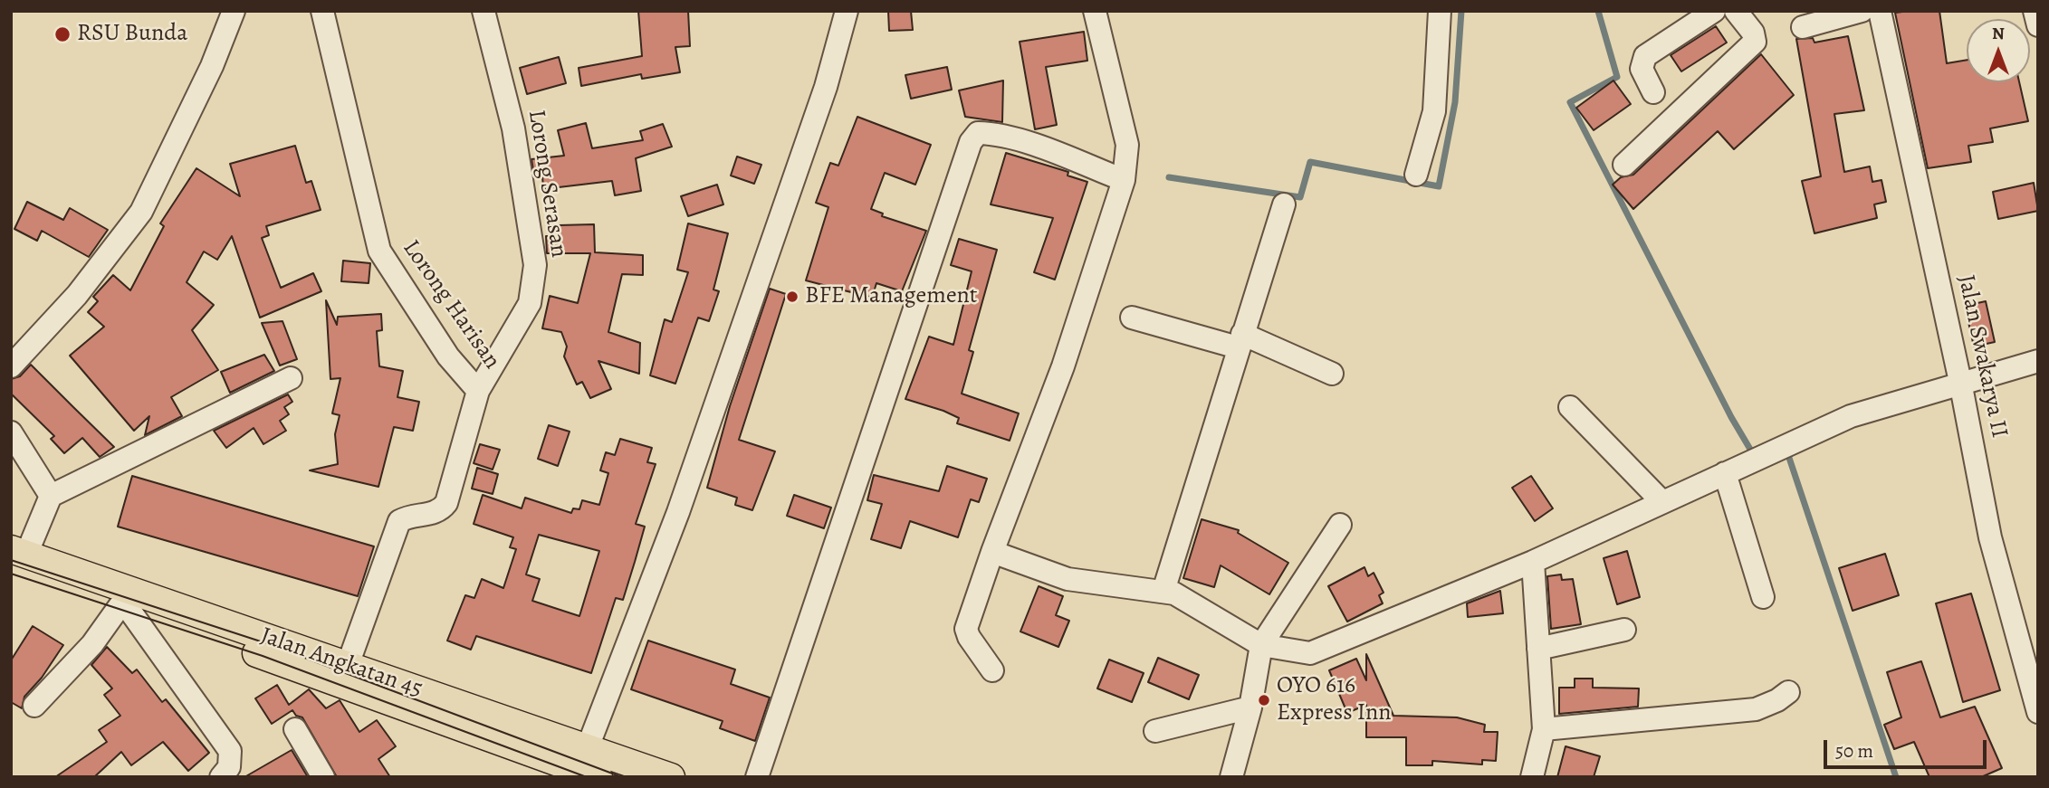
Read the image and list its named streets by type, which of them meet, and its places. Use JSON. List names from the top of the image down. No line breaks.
{"streets":{"main road":["Jalan Angkatan 45"],"street":["Lorong Serasan","Lorong Harisan","Jalan Swakarya II"]},"crossings":[["Lorong Serasan","Lorong Harisan"],["Lorong Harisan","Jalan Angkatan 45"]],"places":["RSU Bunda","BFE Management","OYO 616 Express Inn"],"scale_bar":"50 m","north":"top"}
